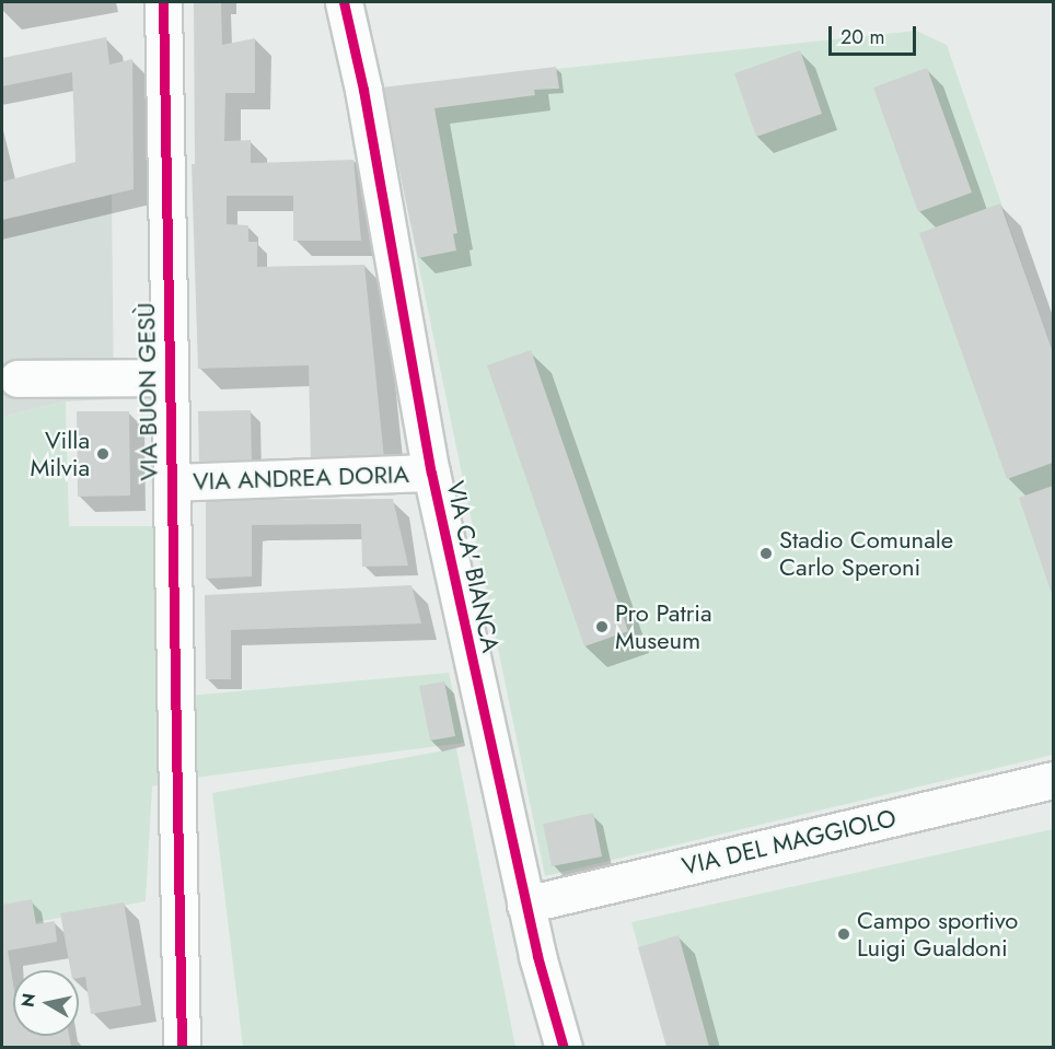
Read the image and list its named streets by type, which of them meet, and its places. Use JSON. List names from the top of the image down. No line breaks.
{"streets":{"street":["VIA BUON GESÙ","VIA ANDREA DORIA","VIA CA' BIANCA","VIA DEL MAGGIOLO"]},"crossings":[["VIA BUON GESÙ","VIA ANDREA DORIA"],["VIA ANDREA DORIA","VIA CA' BIANCA"],["VIA CA' BIANCA","VIA DEL MAGGIOLO"]],"places":["Villa Milvia","Stadio Comunale Carlo Speroni","Pro Patria Museum","Campo sportivo Luigi Gualdoni"],"scale_bar":"20 m","north":"left"}
